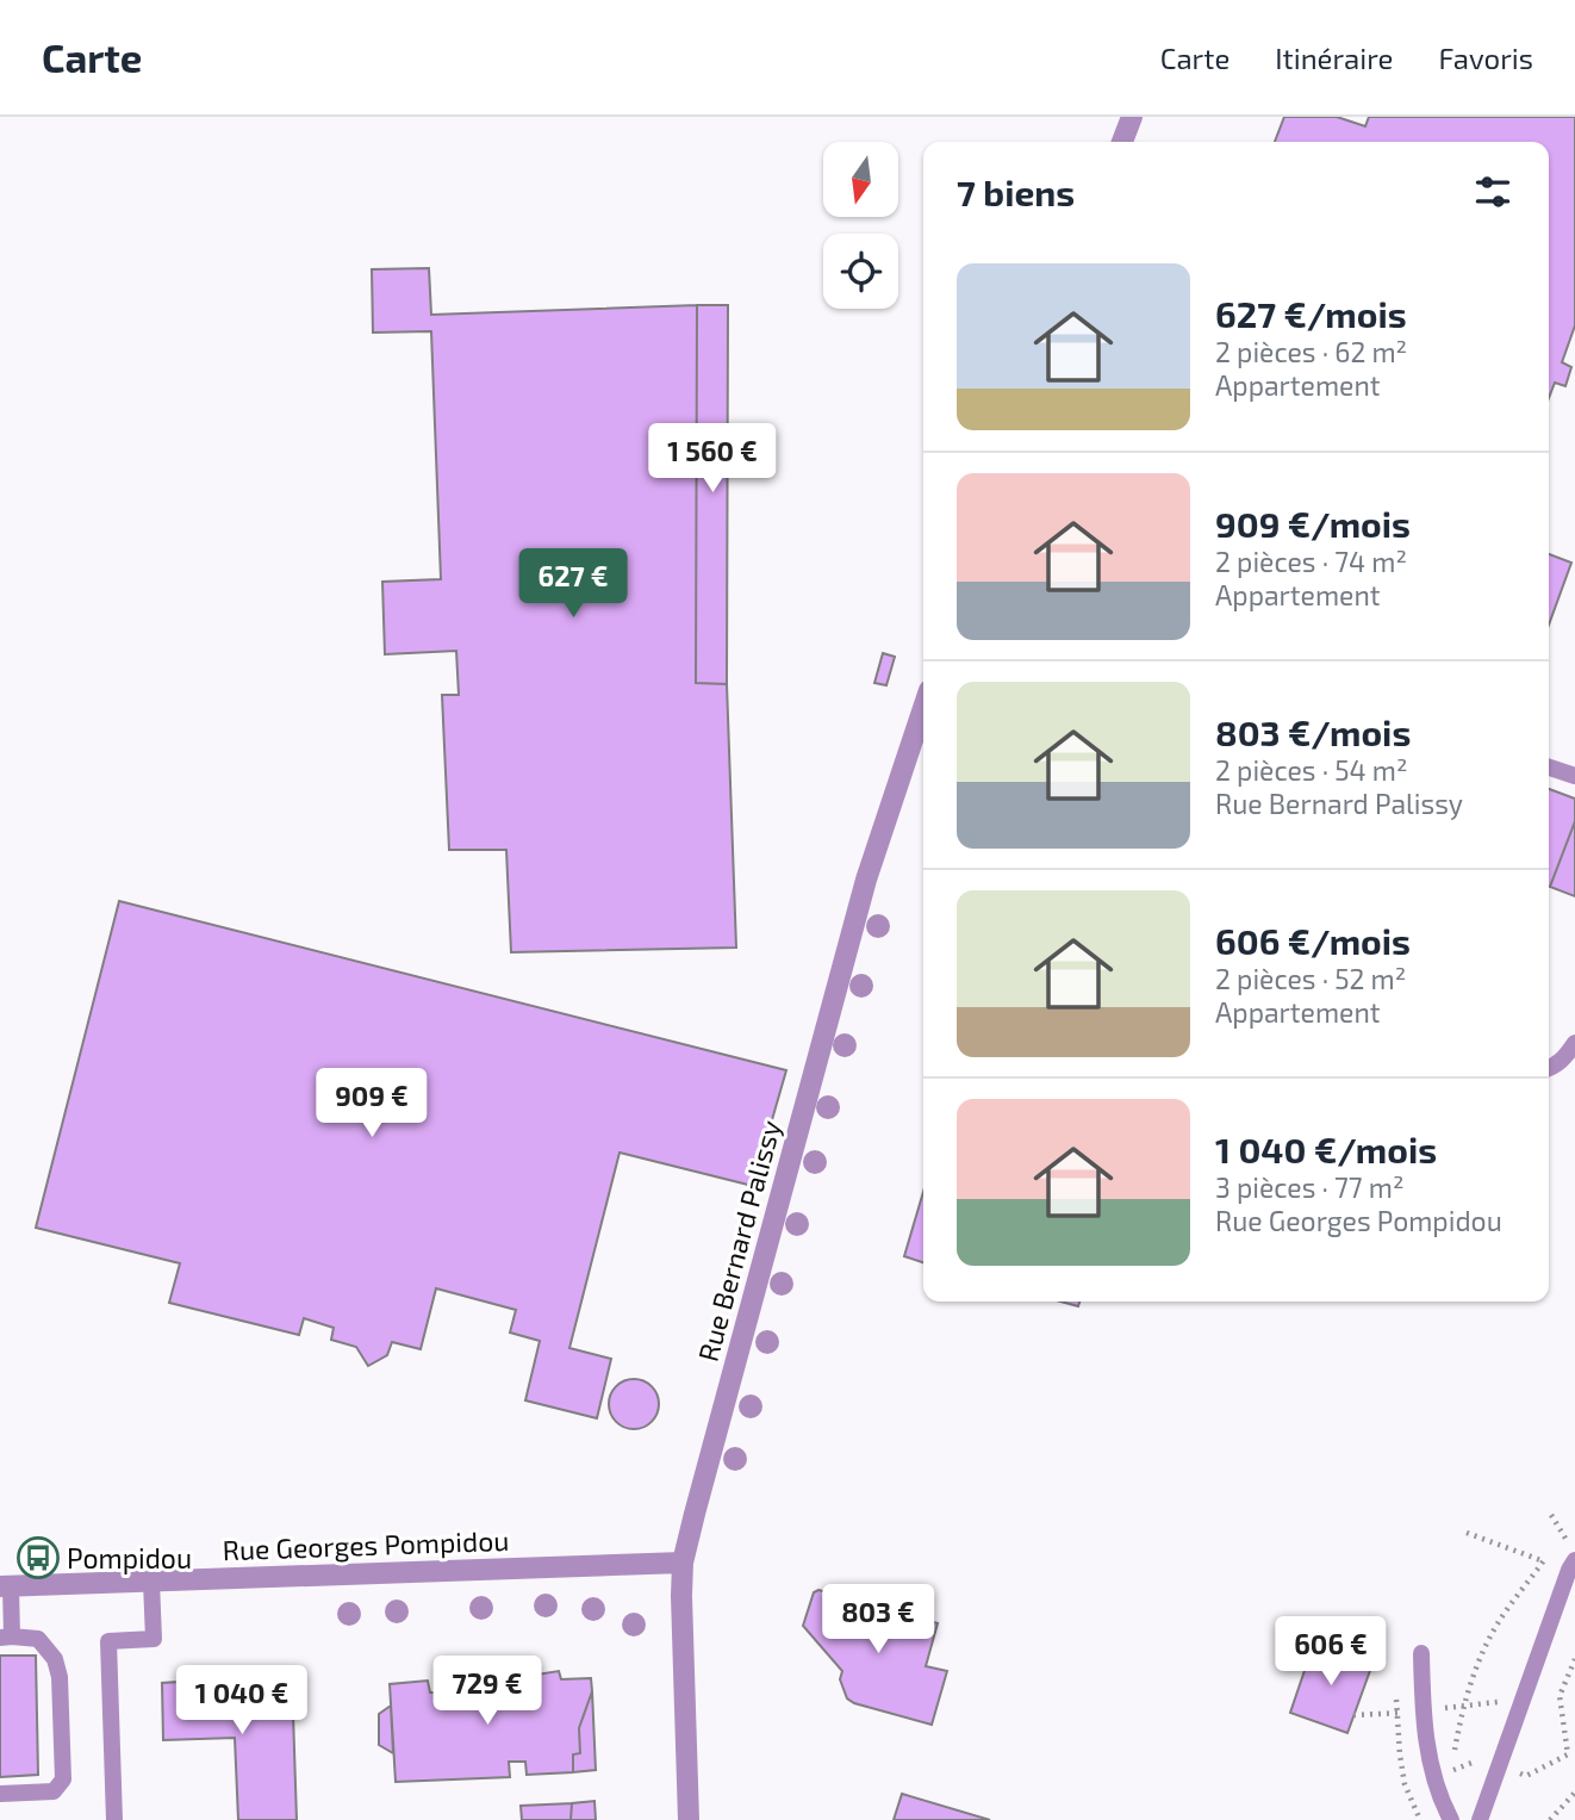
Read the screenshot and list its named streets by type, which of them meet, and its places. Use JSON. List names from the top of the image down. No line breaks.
{"streets":{"street":["Rue Bernard Palissy","Rue Georges Pompidou"]},"crossings":[["Rue Bernard Palissy","Rue Georges Pompidou"]],"places":{"bus stop":["Pompidou"]},"north":"bottom","page":{"header":"Carte","nav":["Carte","Itinéraire","Favoris"],"heading":"7 biens","list":[{"name":"627 €/mois","note":"2 pièces · 62 m² · Appartement"},{"name":"909 €/mois","note":"2 pièces · 74 m² · Appartement"},{"name":"803 €/mois","note":"2 pièces · 54 m² · Rue Bernard Palissy"},{"name":"606 €/mois","note":"2 pièces · 52 m² · Appartement"},{"name":"1 040 €/mois","note":"3 pièces · 77 m² · Rue Georges Pompidou"}],"price":["1 560 €","627 €","909 €","803 €","606 €","729 €","1 040 €"]}}
